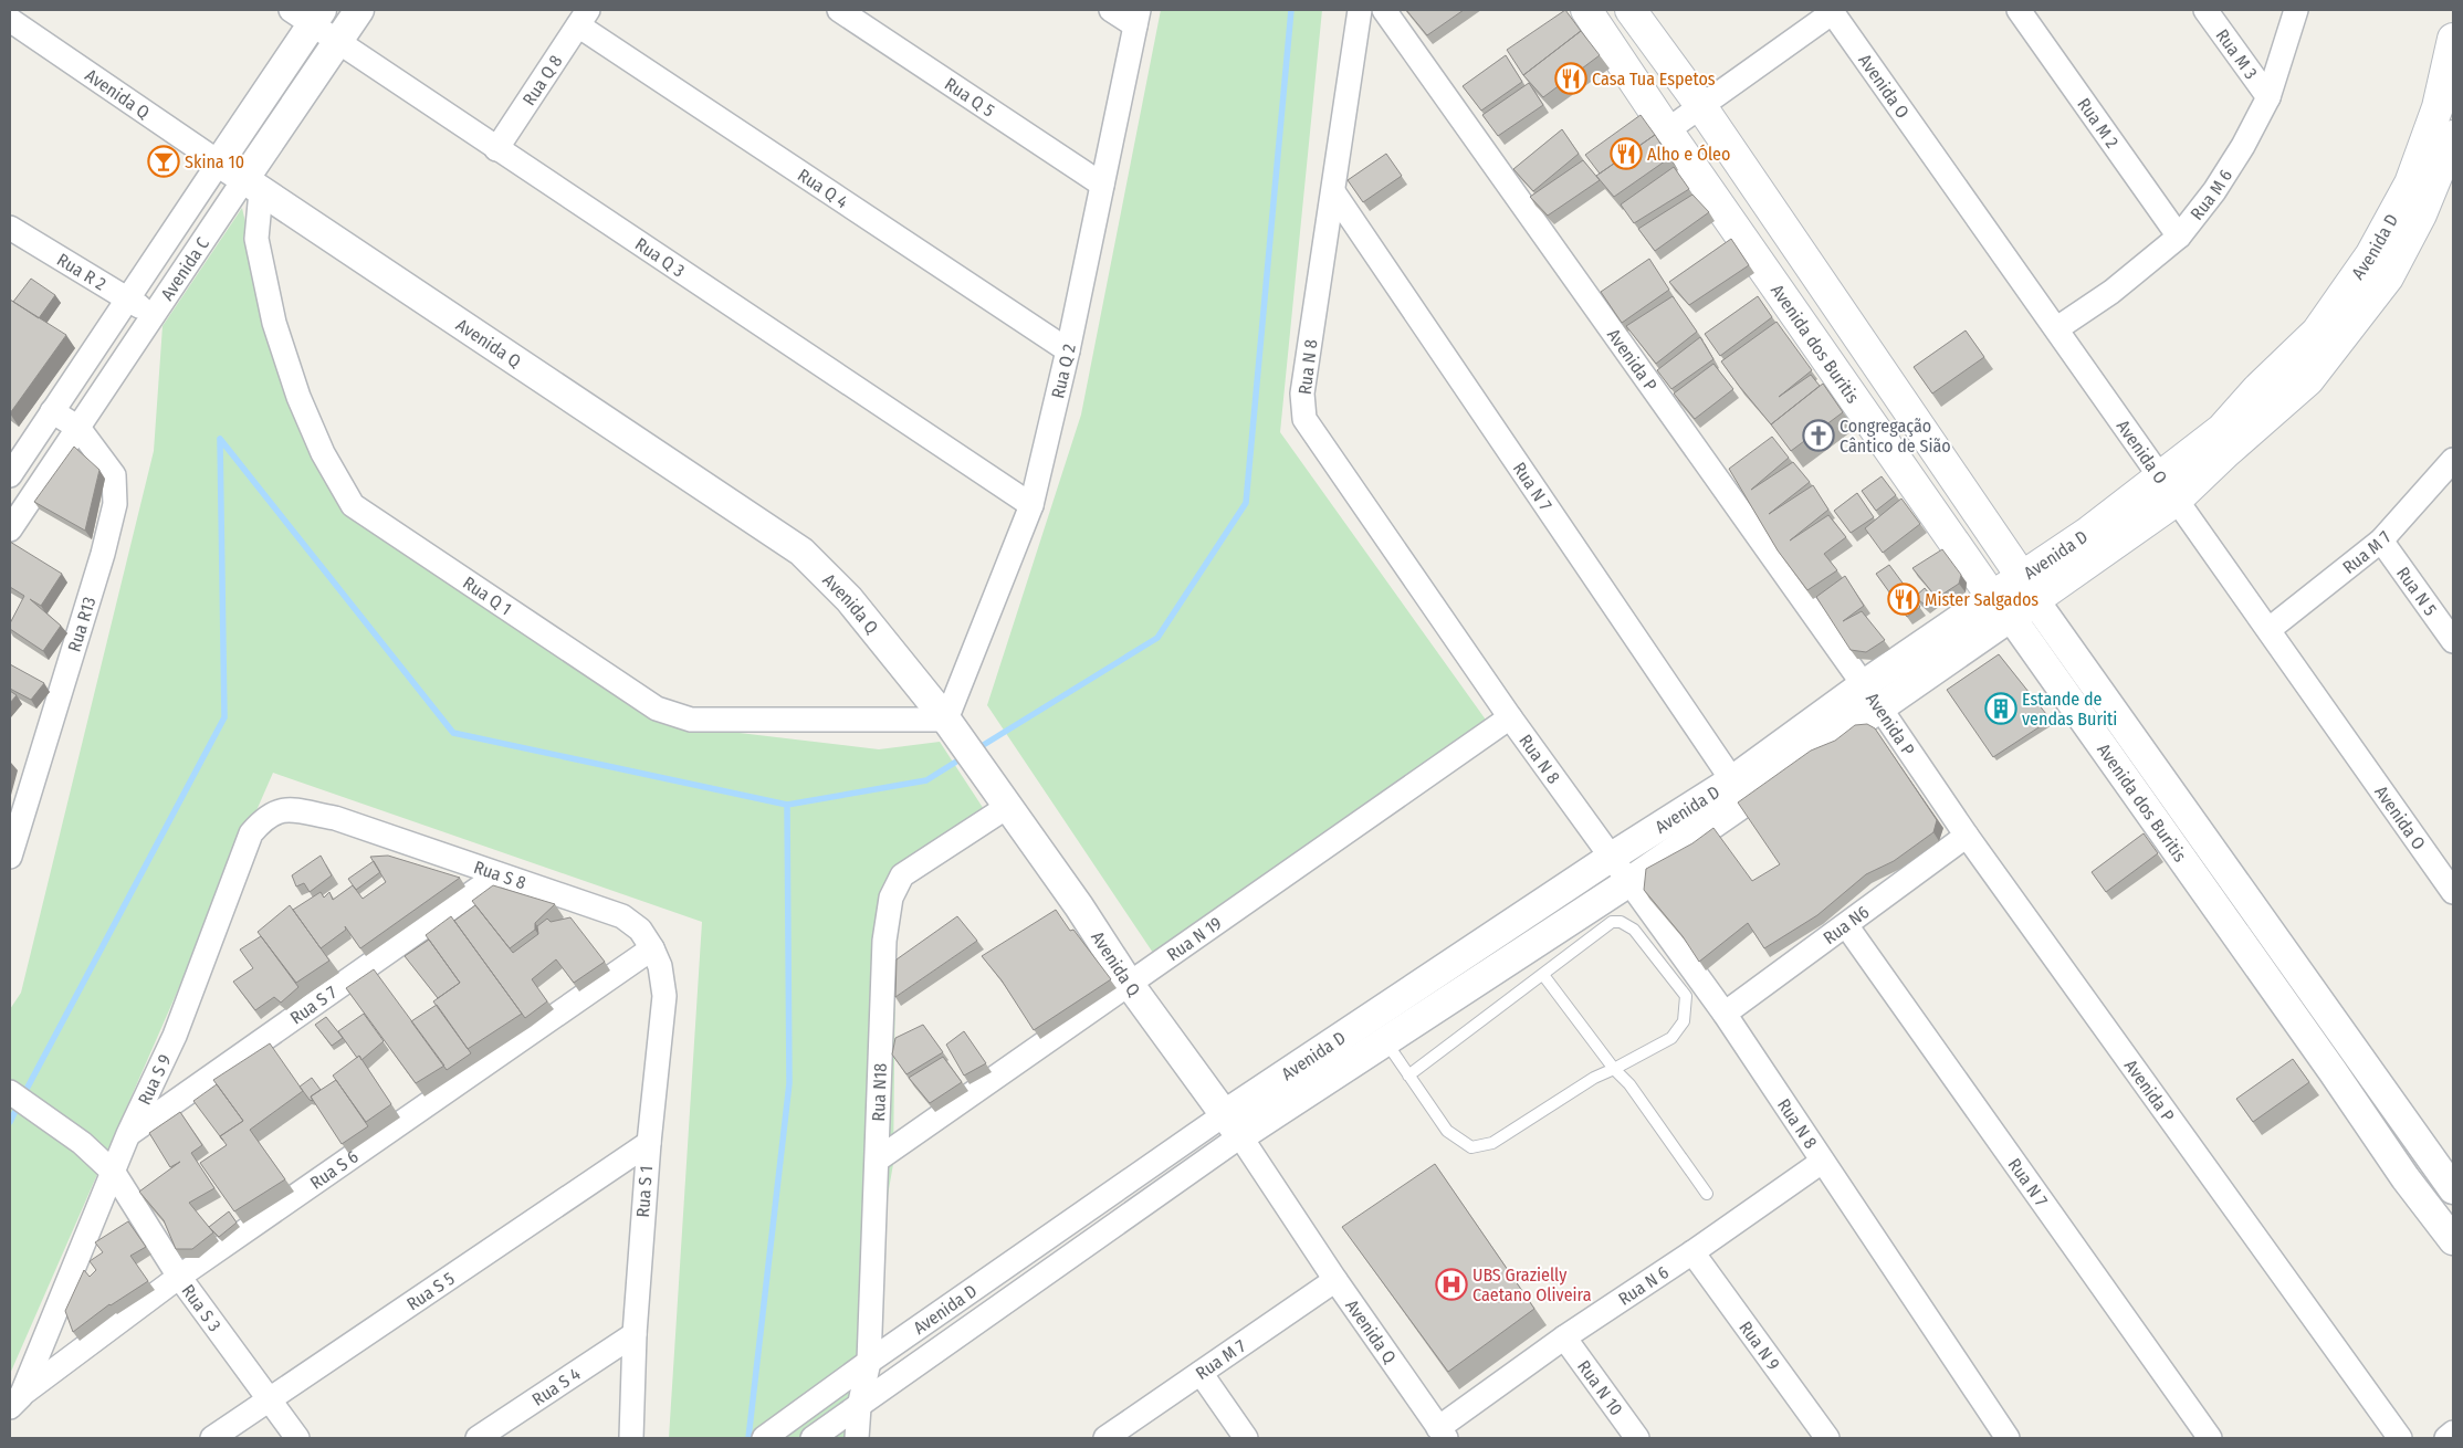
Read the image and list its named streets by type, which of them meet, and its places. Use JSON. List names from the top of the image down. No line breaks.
{"streets":{"main road":["Avenida D","Avenida dos Buritis"],"street":["Rua M 3","Rua Q 8","Avenida O","Avenida Q","Rua Q 5","Rua M 2","Rua Q 4","Rua M 6","Rua Q 3","Avenida C","Rua R 2","Avenida P","Rua N 8","Rua Q 2","Rua N 7","Rua M 7","Rua N 5","Rua Q 1","Rua R13","Rua S 8","Rua N6","Rua N 19","Rua S 7","Rua S 9","Rua N18","Rua S 6","Rua S 1","Rua N 6","Rua S 5","Rua S 3","Rua N 9","Rua S 4","Rua N 10"]},"crossings":[["Rua M 3","Rua M 6"],["Rua Q 8","Rua Q 4"],["Rua Q 8","Rua Q 3"],["Avenida O","Rua M 6"],["Avenida O","Avenida D"],["Avenida O","Rua M 7"],["Avenida Q","Avenida D"],["Avenida Q","Avenida C"],["Avenida Q","Rua Q 2"],["Avenida Q","Rua M 7"],["Avenida Q","Rua Q 1"],["Avenida Q","Rua N 19"],["Avenida Q","Rua N18"],["Avenida Q","Rua N 6"],["Rua Q 5","Rua Q 2"],["Rua M 2","Rua M 6"],["Rua Q 4","Rua Q 2"],["Avenida D","Avenida dos Buritis"],["Avenida D","Avenida P"],["Avenida D","Rua N 8"],["Avenida D","Rua N 7"],["Avenida D","Rua N18"],["Rua Q 3","Avenida C"],["Rua Q 3","Rua Q 2"],["Avenida C","Rua R 2"],["Avenida C","Rua Q 1"],["Avenida C","Rua R13"],["Avenida P","Rua N6"],["Rua N 8","Rua N 7"],["Rua N 8","Rua N6"],["Rua N 8","Rua N 19"],["Rua N 8","Rua N 6"],["Rua Q 2","Rua Q 1"],["Rua N 7","Rua N6"],["Rua M 7","Rua N 5"],["Rua S 8","Rua S 7"],["Rua S 8","Rua S 9"],["Rua S 8","Rua S 6"],["Rua S 8","Rua S 1"],["Rua N 19","Rua N18"],["Rua S 7","Rua S 9"],["Rua S 9","Rua S 6"],["Rua S 9","Rua S 3"],["Rua S 6","Rua S 1"],["Rua S 6","Rua S 3"],["Rua S 1","Rua S 5"],["Rua S 1","Rua S 4"],["Rua N 6","Rua N 9"],["Rua N 6","Rua N 10"],["Rua S 5","Rua S 3"]],"places":{"restaurant":["Casa Tua Espetos","Alho e Óleo","Mister Salgados"],"bar":["Skina 10"],"church":["Congregação Cântico de Sião"],"building":["Estande de vendas Buriti"],"hospital":["UBS Grazielly Caetano Oliveira"]}}
